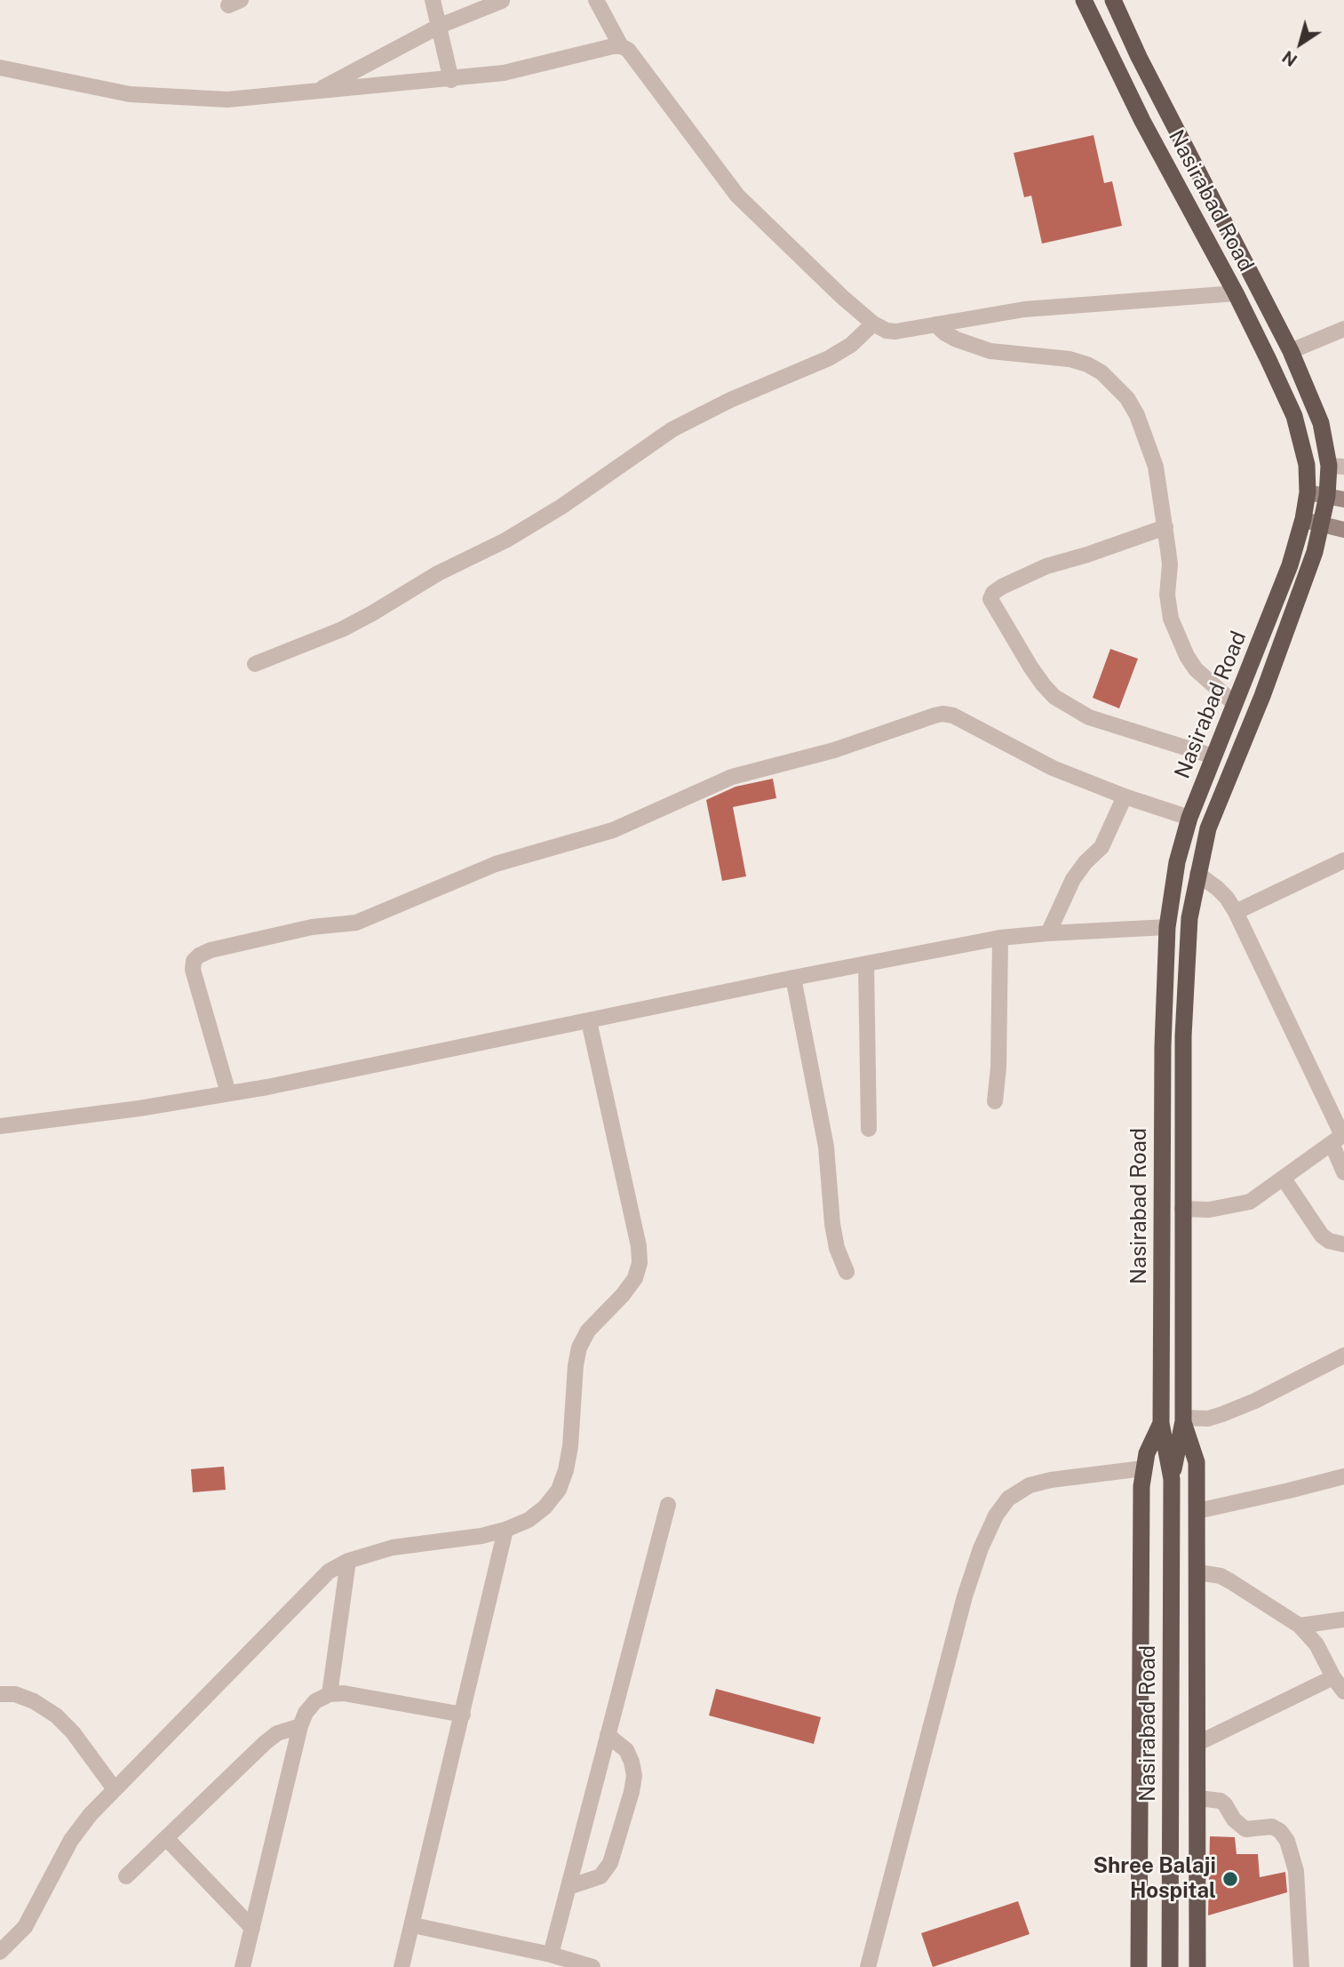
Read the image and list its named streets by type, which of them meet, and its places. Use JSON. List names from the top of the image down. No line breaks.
{"streets":{"highway":["Nasirabad Road"]},"places":["Shree Balaji Hospital"],"north":"bottom left"}
